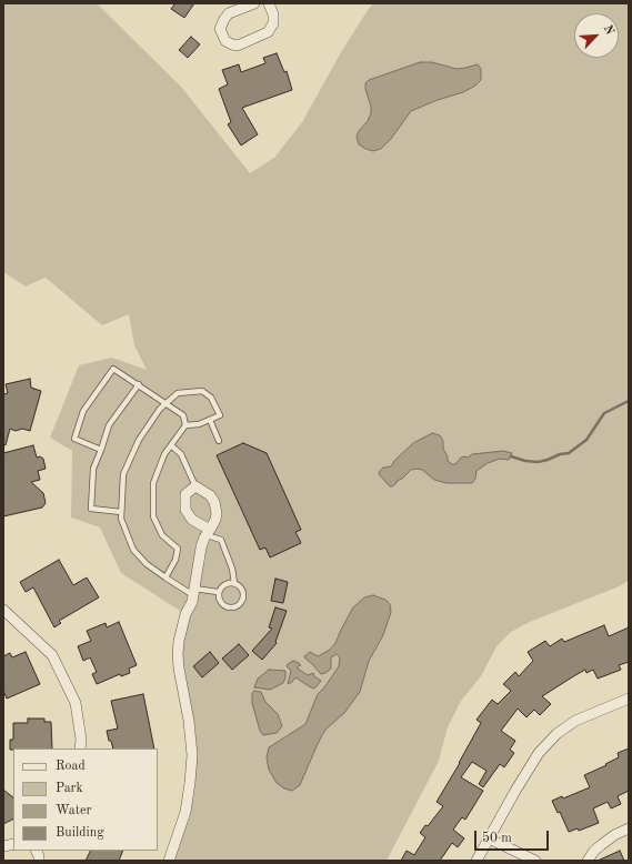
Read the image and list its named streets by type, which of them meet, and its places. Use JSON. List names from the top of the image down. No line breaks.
{"legend":["Road","Park","Water","Building"],"scale_bar":"50 m","north":"top right"}
